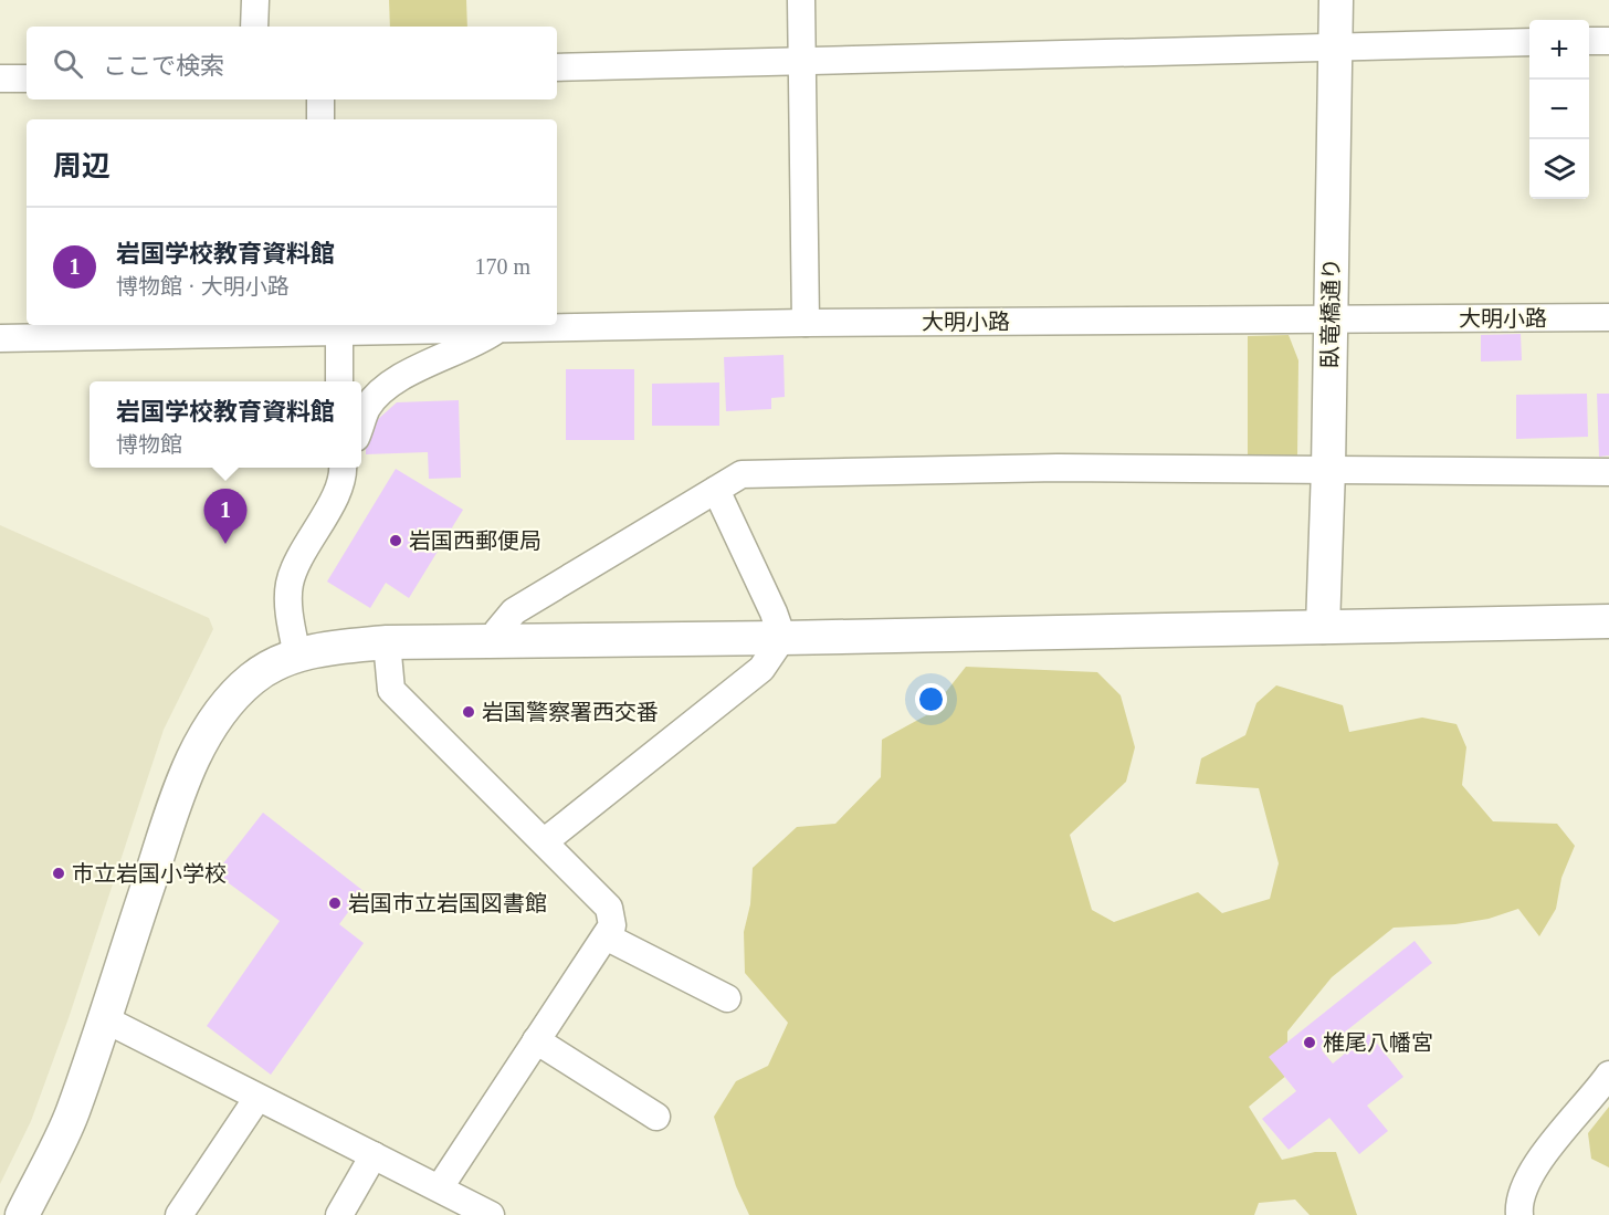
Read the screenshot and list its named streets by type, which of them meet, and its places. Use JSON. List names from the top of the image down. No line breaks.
{"streets":{"street":["臥竜橋通り","大明小路"]},"crossings":[["臥竜橋通り","大明小路"]],"places":["岩国西郵便局","岩国警察署西交番","市立岩国小学校","岩国市立岩国図書館","椎尾八幡宮"],"page":{"map_buttons":["+","−"],"search":"ここで検索","heading":"周辺","list":[{"mark":"1","name":"岩国学校教育資料館","note":"博物館 · 大明小路","value":"170 m"}],"popup":["岩国学校教育資料館","博物館"],"pins":"1"}}
